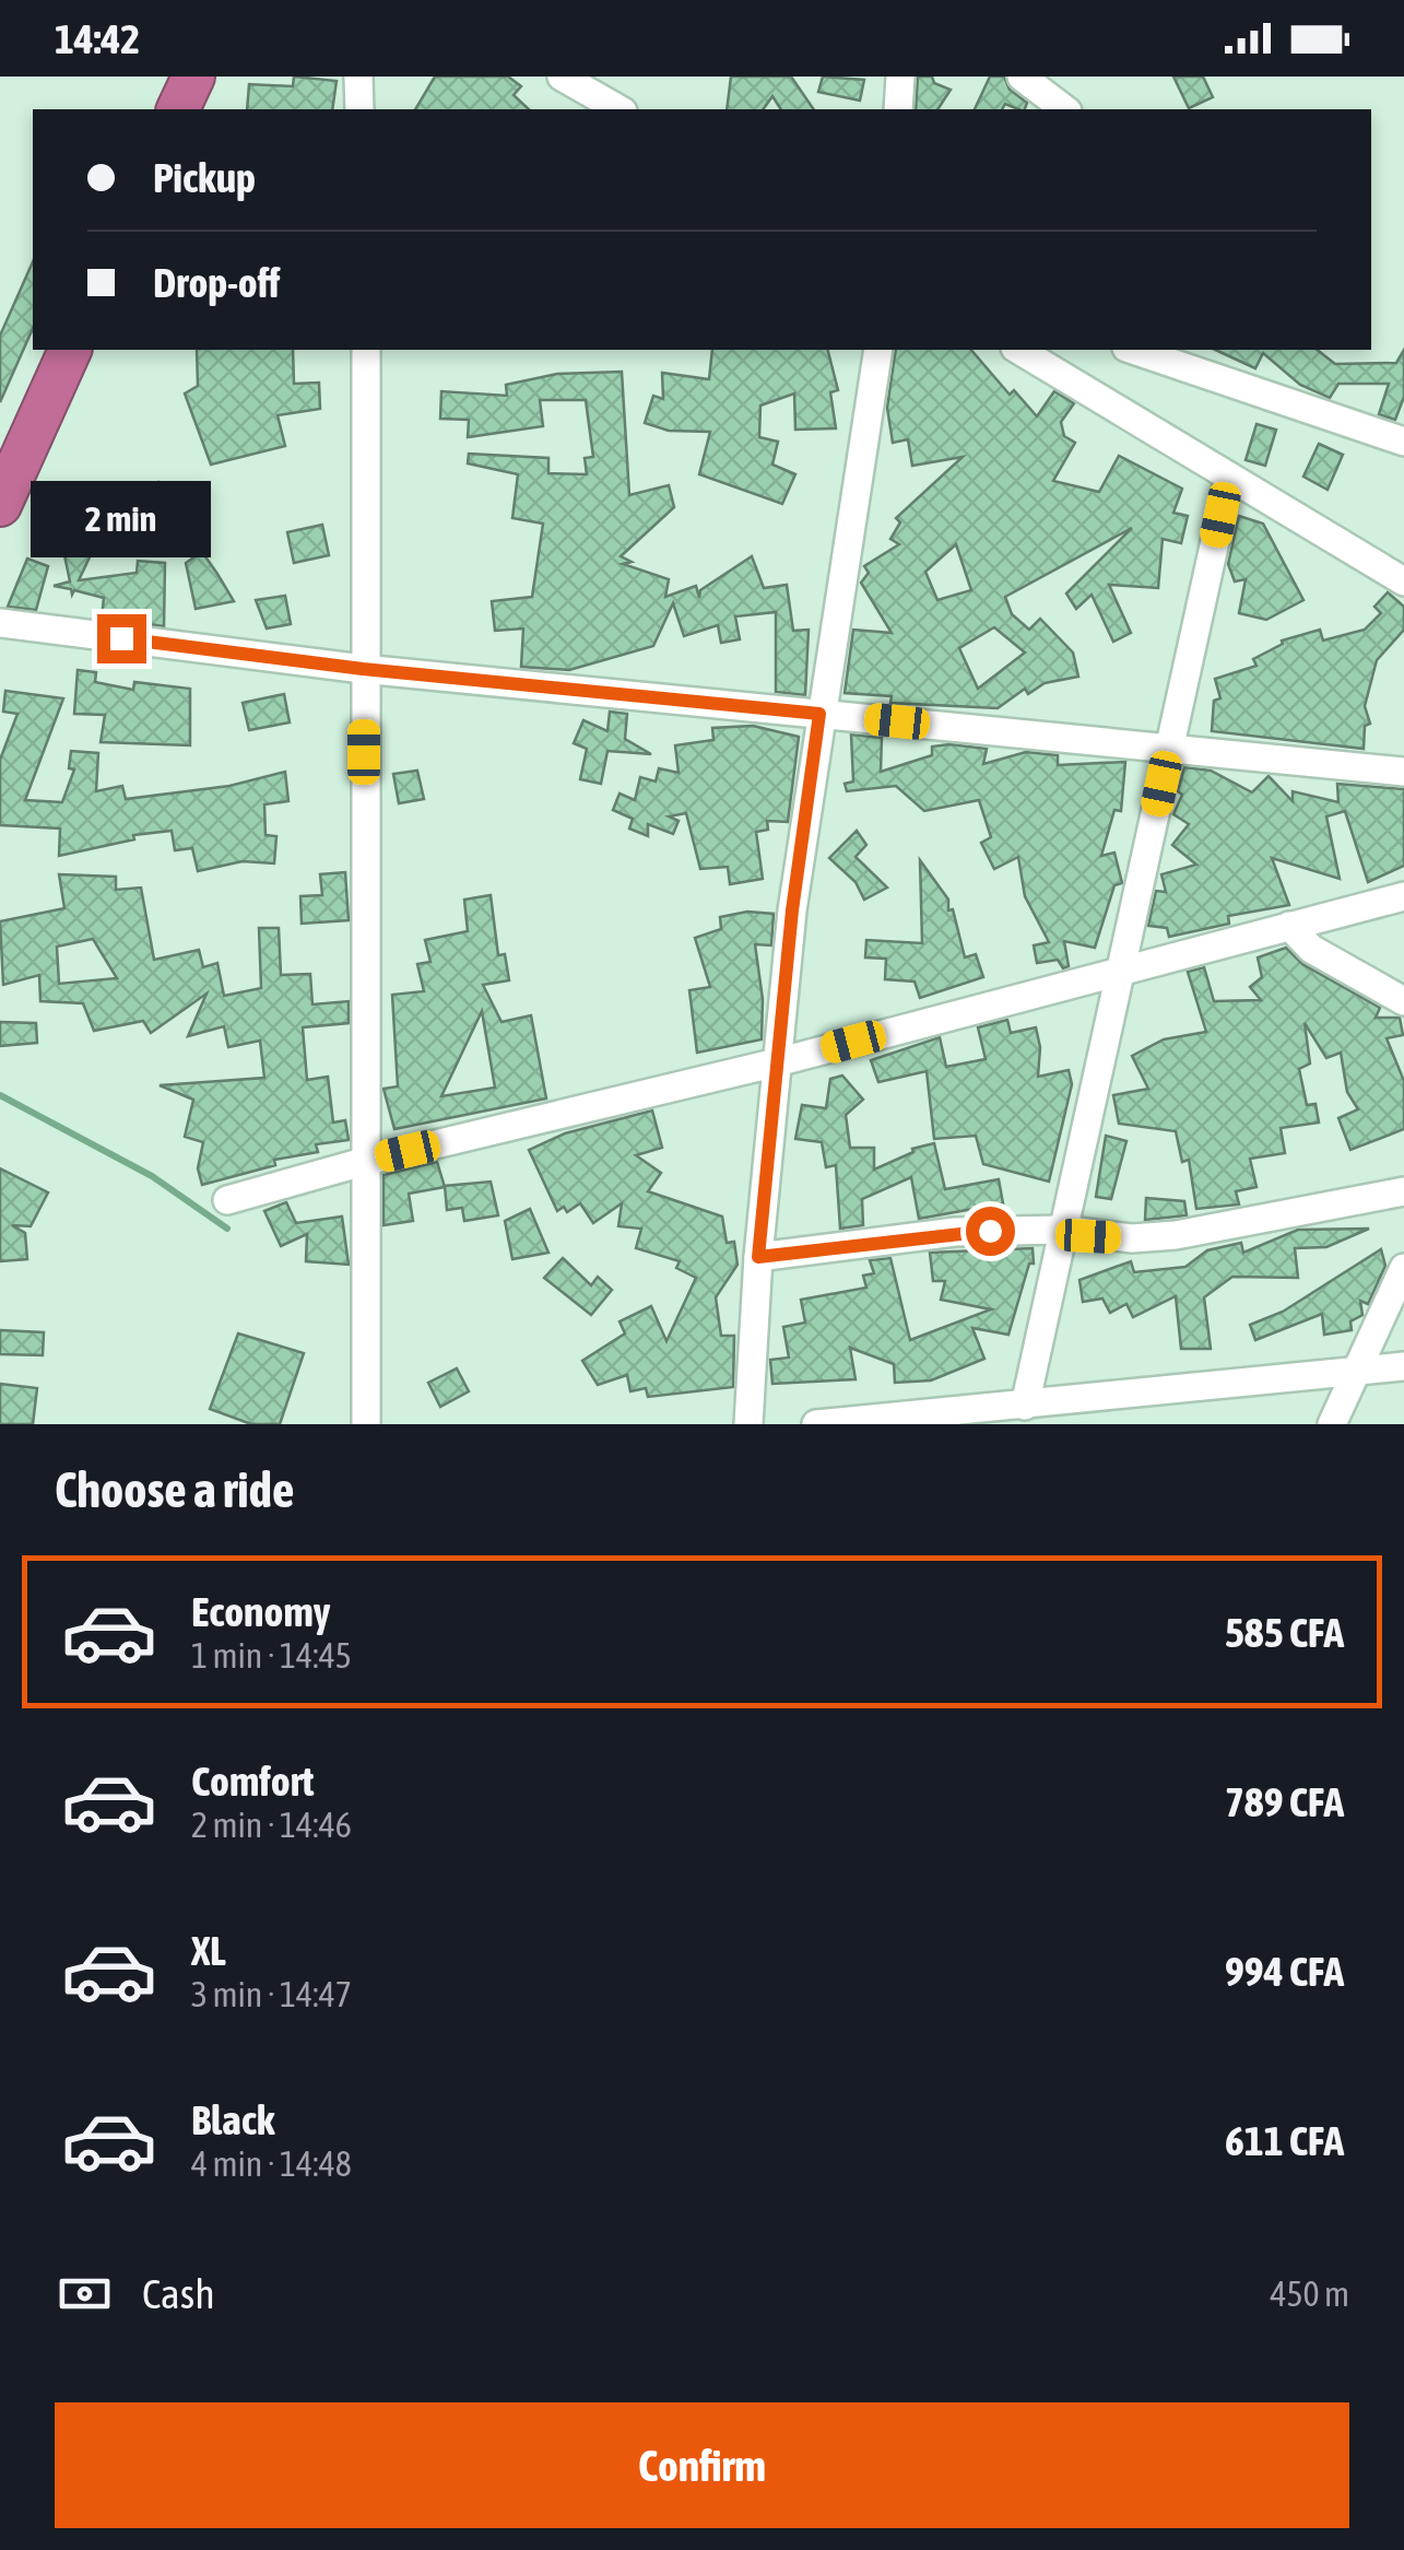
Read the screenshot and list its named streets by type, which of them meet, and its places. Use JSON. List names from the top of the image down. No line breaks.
{"page":{"status":"14:42","banner":["Pickup","Drop-off"],"bubble":"2 min","heading":"Choose a ride","list":[{"name":"Economy","note":"1 min · 14:45","value":"585 CFA"},{"name":"Comfort","note":"2 min · 14:46","value":"789 CFA"},{"name":"XL","note":"3 min · 14:47","value":"994 CFA"},{"name":"Black","note":"4 min · 14:48","value":"611 CFA"}],"pay":["Cash","450 m"],"buttons":"Confirm"}}
